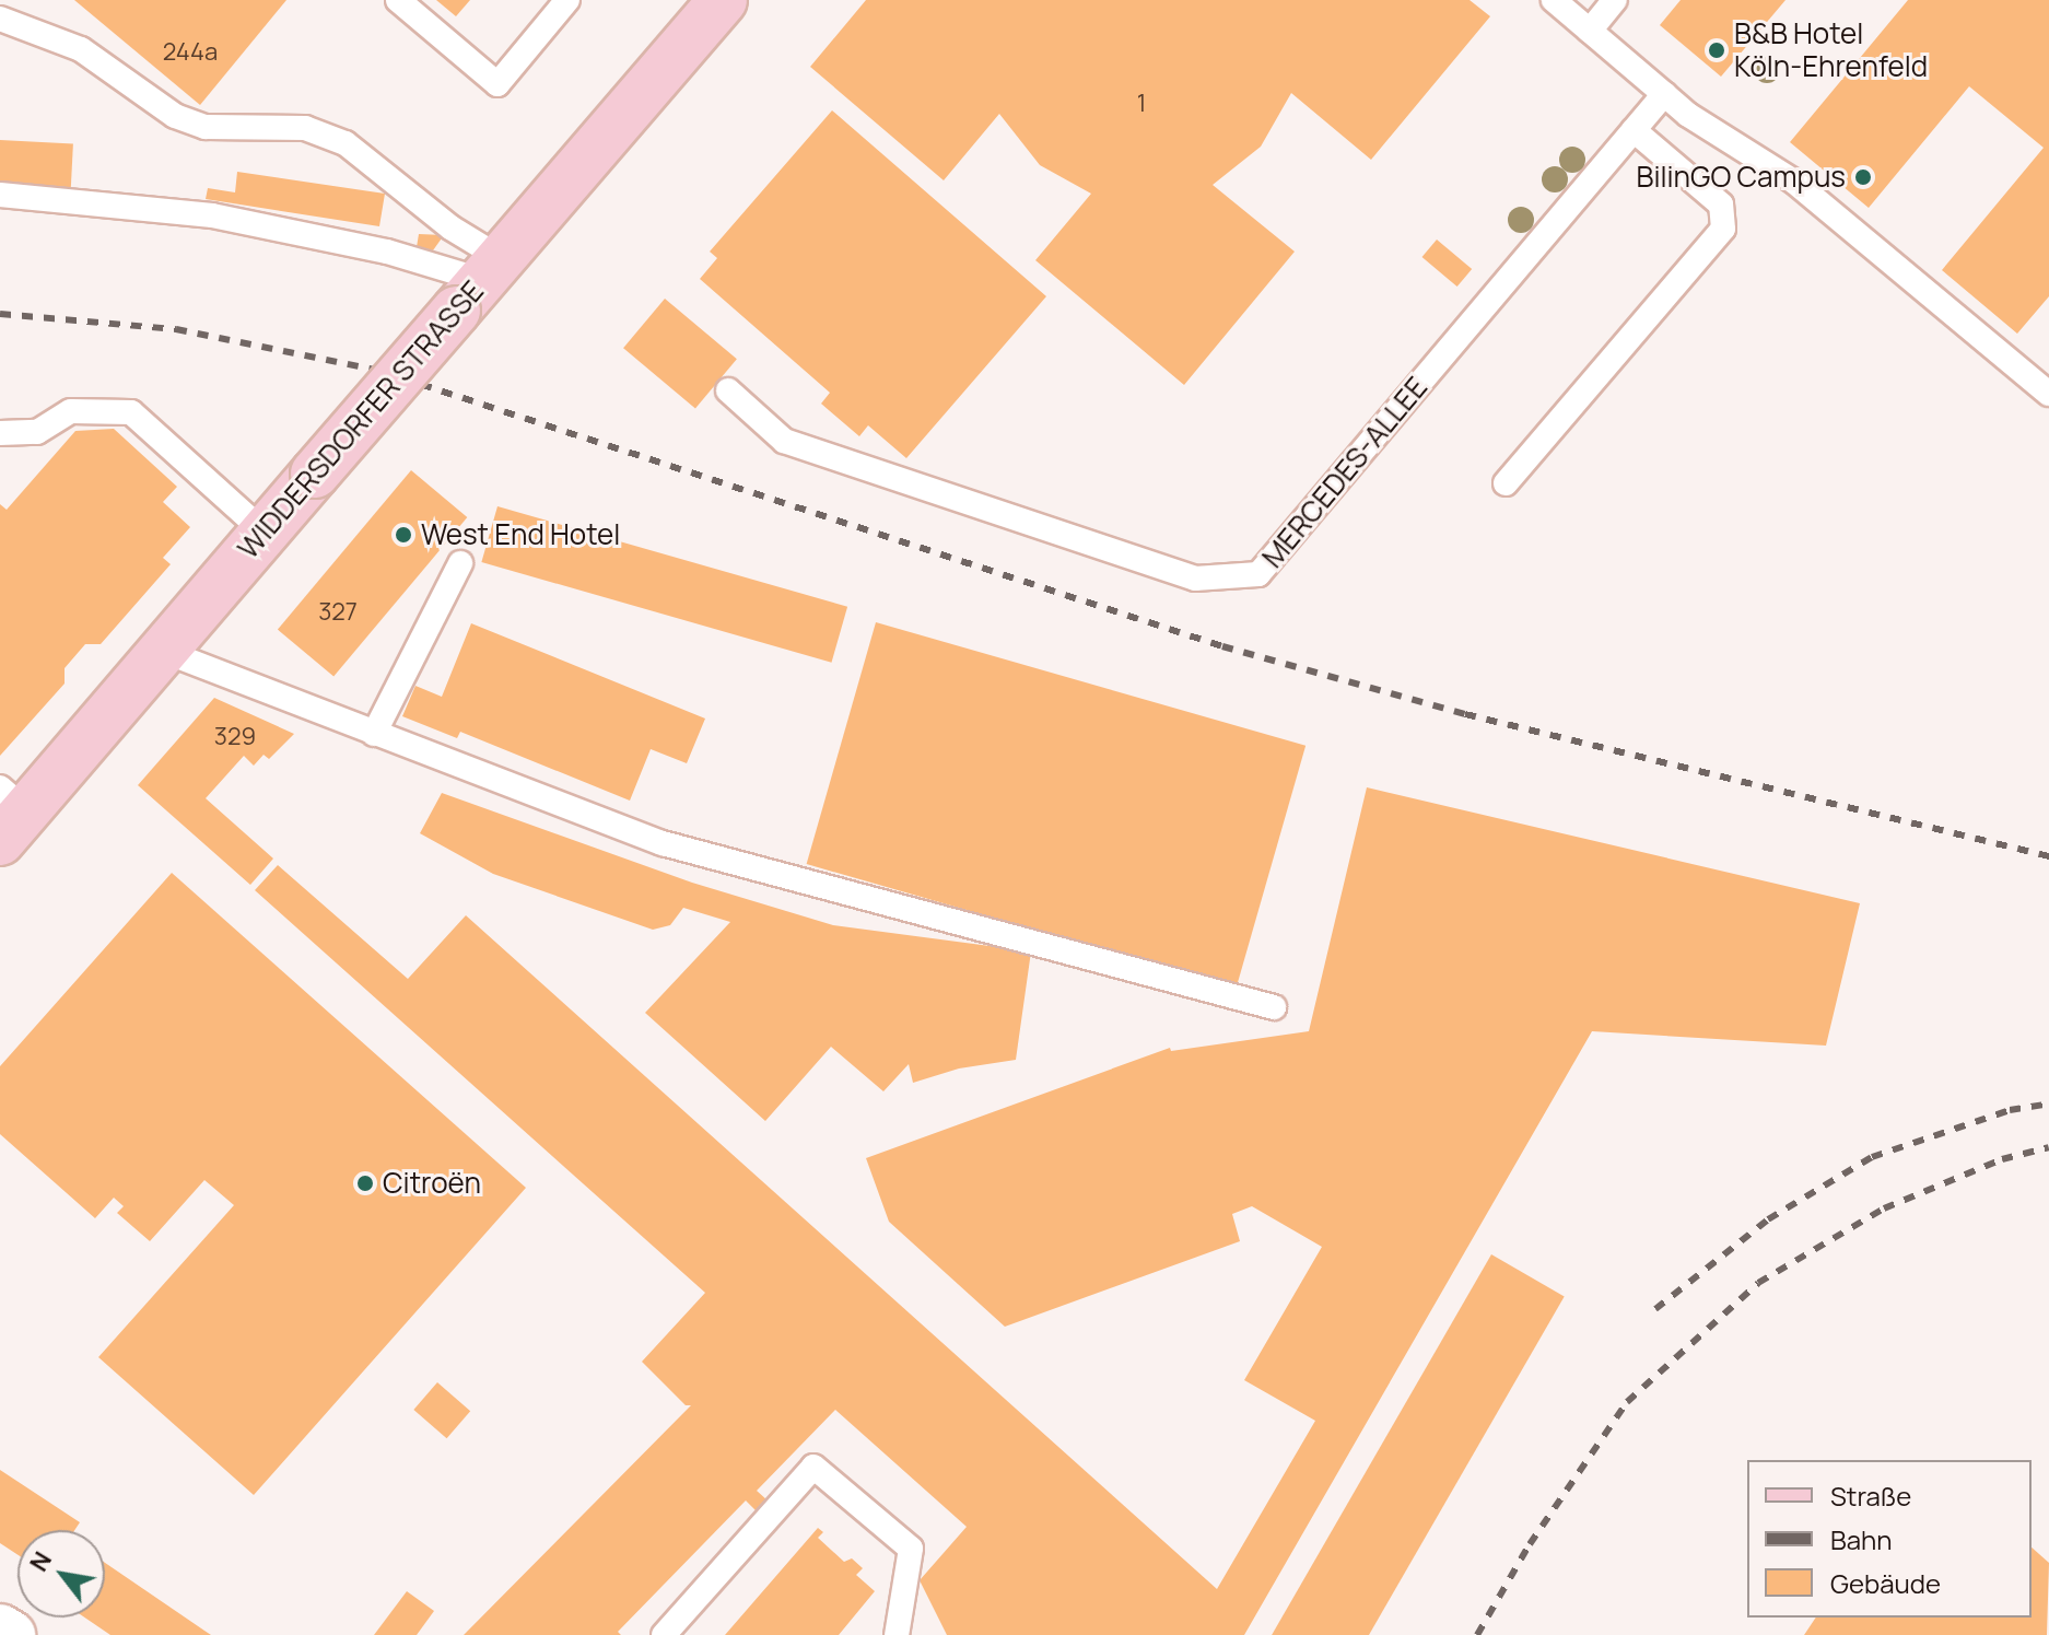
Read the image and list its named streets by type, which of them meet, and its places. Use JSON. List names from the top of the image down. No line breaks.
{"streets":{"main road":["WIDDERSDORFER STRASSE"],"lane":["MERCEDES-ALLEE"]},"places":["B&B Hotel Köln-Ehrenfeld","BilinGO Campus","West End Hotel","Citroën"],"house_numbers":["244a","1","327","329"],"legend":["Straße","Bahn","Gebäude"],"north":"top left"}
